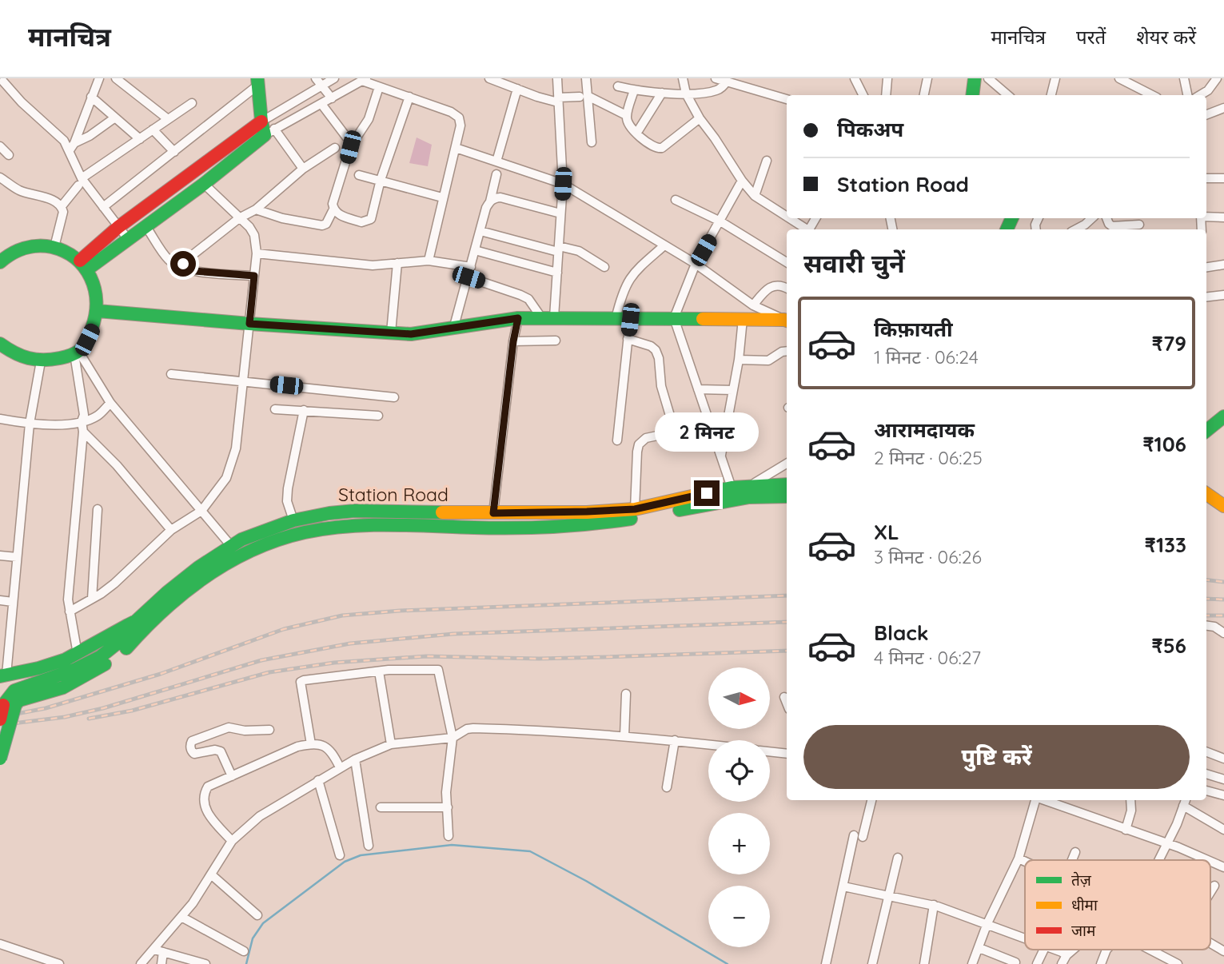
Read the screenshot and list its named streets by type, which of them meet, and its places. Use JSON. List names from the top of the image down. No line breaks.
{"streets":{"main road":["Station Road"]},"legend":["तेज़","धीमा","जाम"],"north":"right","page":{"header":"मानचित्र","nav":["मानचित्र","परतें","शेयर करें"],"banner":["पिकअप","Station Road"],"heading":"सवारी चुनें","list":[{"name":"किफ़ायती","note":"1 मिनट · 06:24","value":"₹79"},{"name":"आरामदायक","note":"2 मिनट · 06:25","value":"₹106"},{"name":"XL","note":"3 मिनट · 06:26","value":"₹133"},{"name":"Black","note":"4 मिनट · 06:27","value":"₹56"}],"bubble":"2 मिनट","map_buttons":["+","−"],"buttons":"पुष्टि करें"}}
